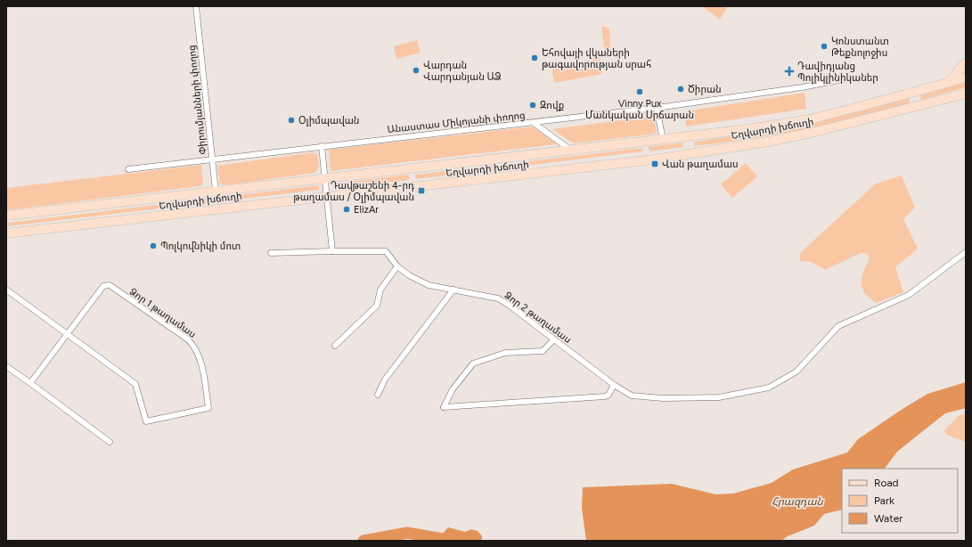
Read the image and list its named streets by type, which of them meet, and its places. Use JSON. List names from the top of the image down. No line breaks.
{"streets":{"main road":["Եղվարդի խճուղի"],"street":["Փիրումյանների փողոց","Անաստաս Միկոյանի փողոց","Ձոր 1 թաղամաս","Ձոր 2 թաղամաս"]},"crossings":[["Փիրումյանների փողոց","Անաստաս Միկոյանի փողոց"],["Փիրումյանների փողոց","Եղվարդի խճուղի"]],"water":["Հրազդան"],"places":{"other":["Կոնստանտ Թեքնոլոջիս","Եհովայի վկաների թագավորության սրահ","Վարդան Վարդանյան ԱՁ","Ծիրան","Vinny Pux Մանկական Սրճարան","Զովք","Օլիմպավան","ElizAr","Պոլկովնիկի մոտ"],"health":["Դավիդյանց Պոլիկլինիկաներ"],"transit":["Վան թաղամաս","Դավթաշենի 4-րդ թաղամաս / Օլիմպավան"]},"legend":["Road","Park","Water"]}
